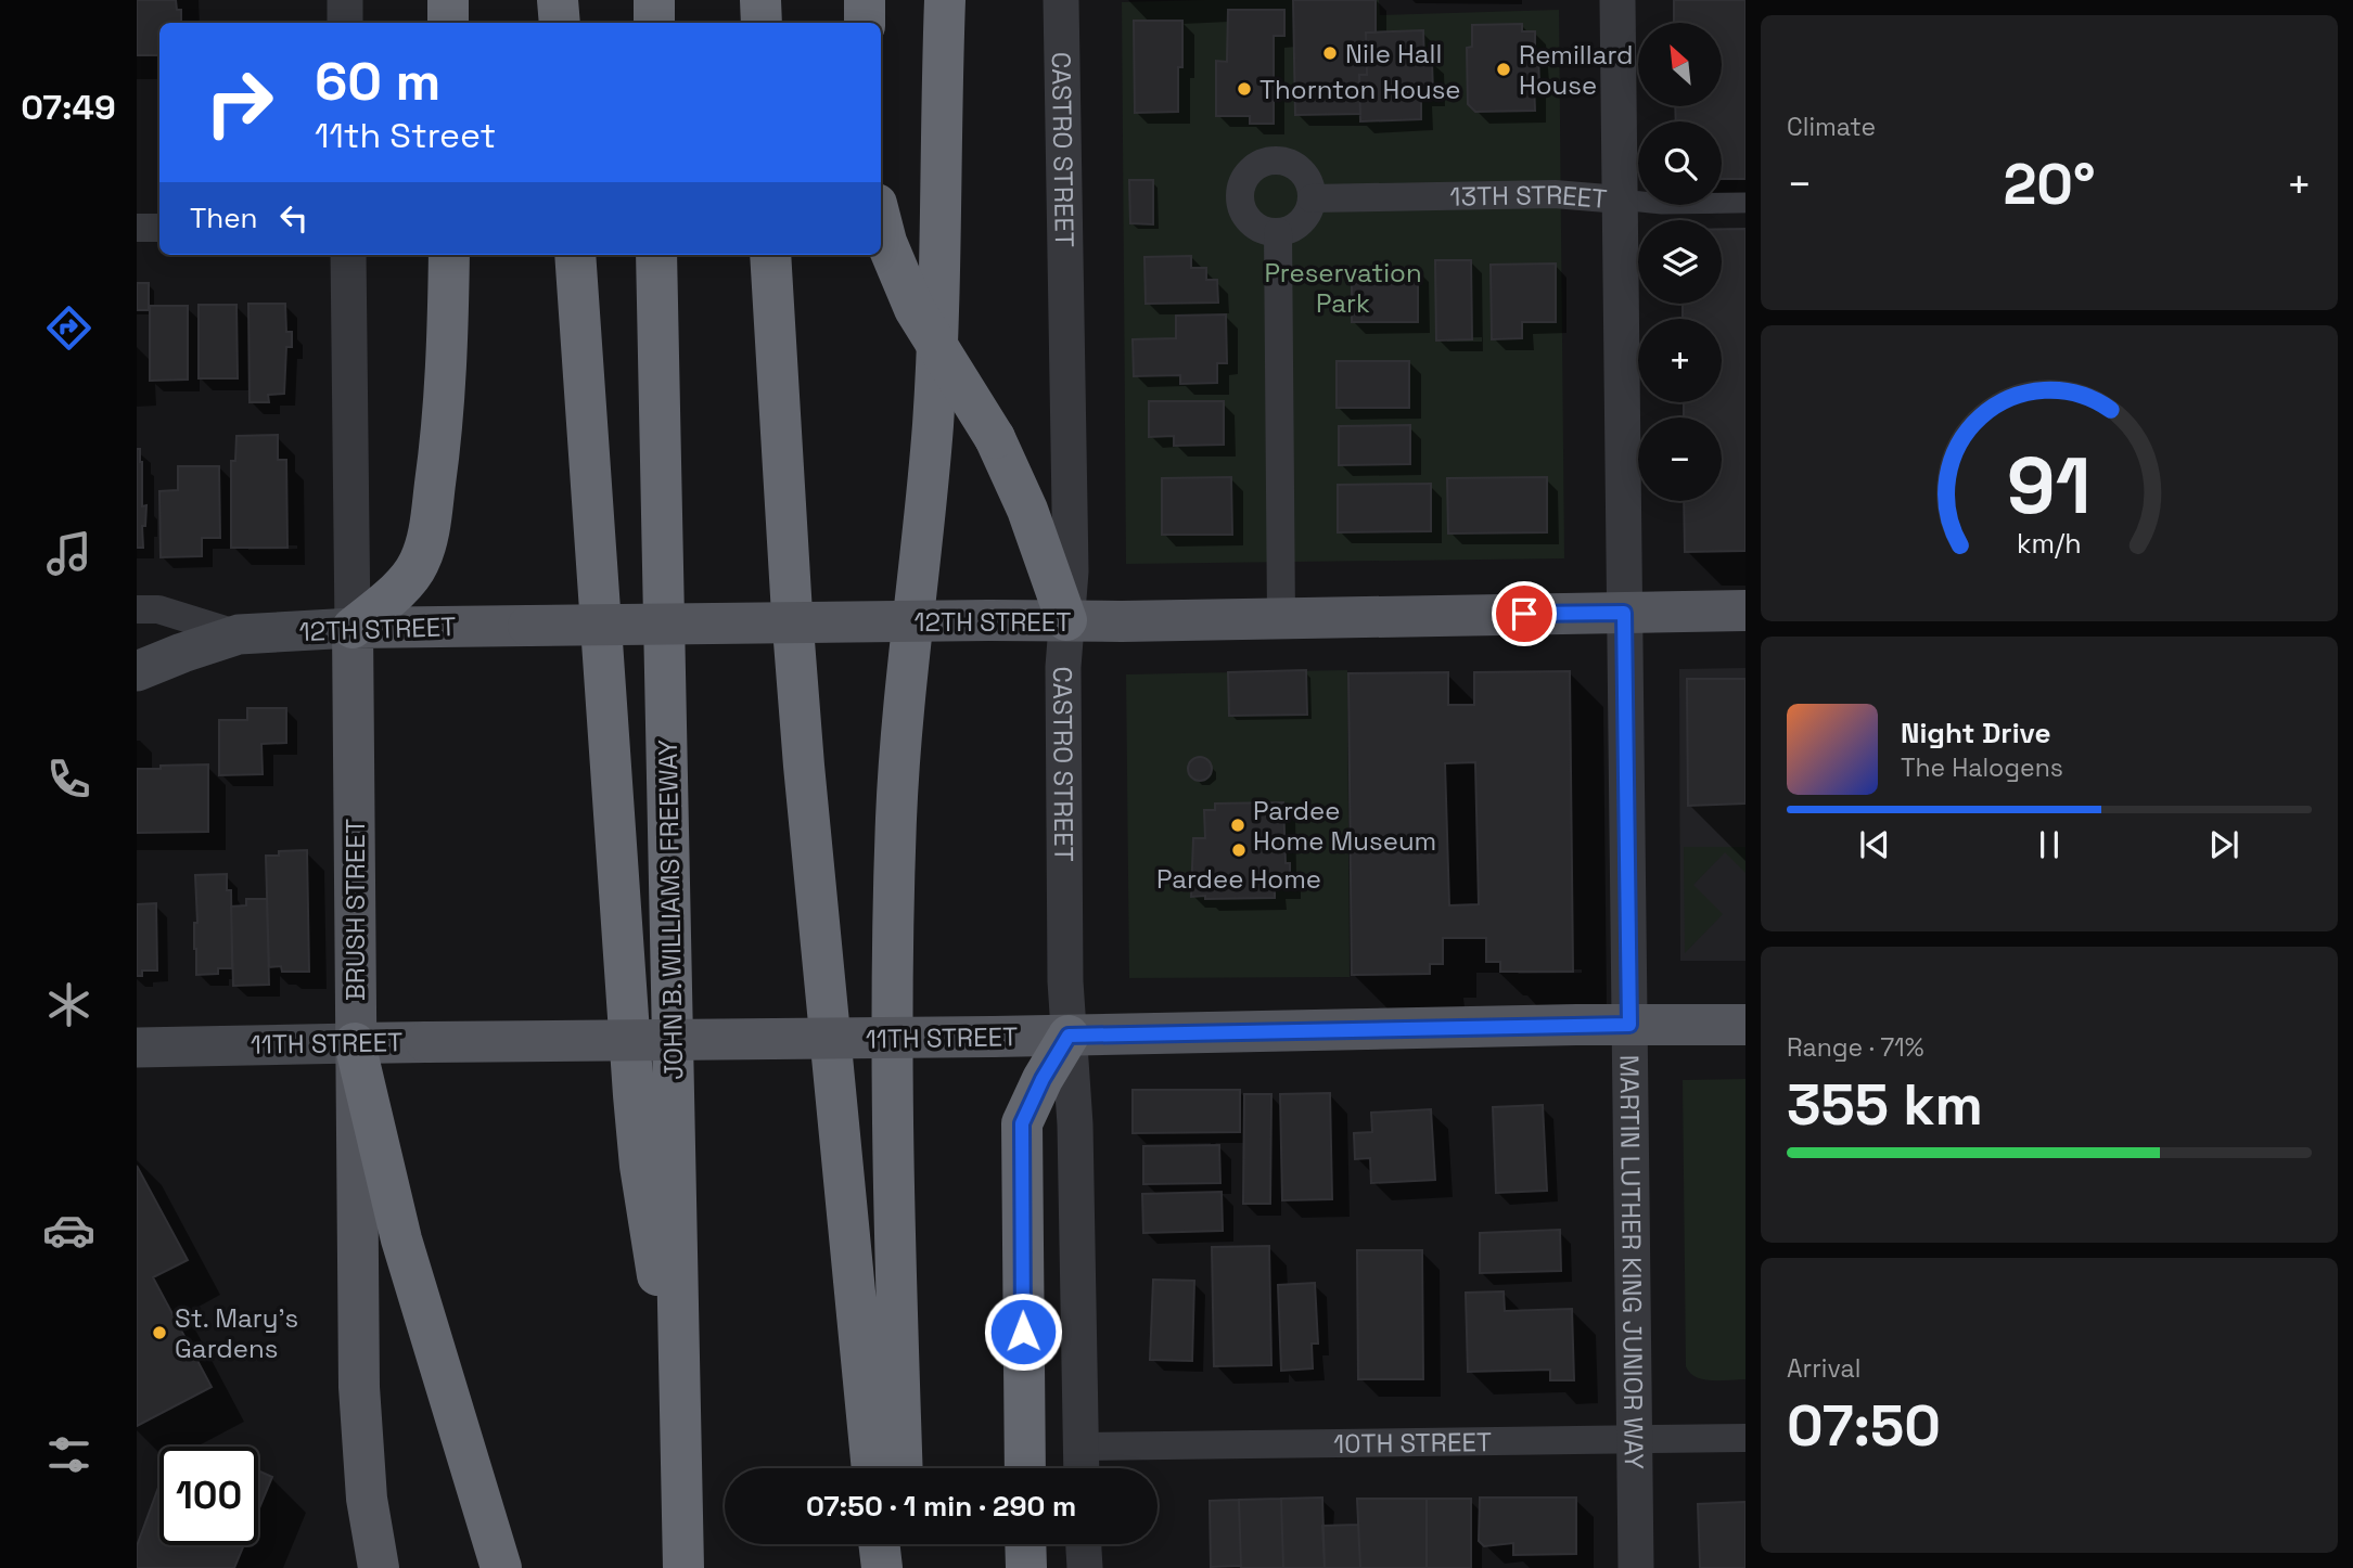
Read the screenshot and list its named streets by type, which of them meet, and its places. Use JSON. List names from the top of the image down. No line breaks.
{"streets":{"highway":["JOHN B. WILLIAMS FREEWAY"],"main road":["12TH STREET","BRUSH STREET","11TH STREET"],"street":["CASTRO STREET","13TH STREET","MARTIN LUTHER KING JUNIOR WAY","10TH STREET"]},"crossings":[["CASTRO STREET","12TH STREET"],["CASTRO STREET","11TH STREET"],["CASTRO STREET","10TH STREET"],["13TH STREET","MARTIN LUTHER KING JUNIOR WAY"],["12TH STREET","BRUSH STREET"],["12TH STREET","MARTIN LUTHER KING JUNIOR WAY"],["BRUSH STREET","11TH STREET"],["11TH STREET","MARTIN LUTHER KING JUNIOR WAY"],["MARTIN LUTHER KING JUNIOR WAY","10TH STREET"]],"parks":["Preservation Park"],"places":["Nile Hall","Remillard House","Thornton House","Pardee Home Museum","Pardee Home","St. Mary's Gardens"],"north":"top left","page":{"tabs":"07:49","tile":["Climate",["Range · 71%","355 km"],["Arrival","07:50"]],"map_buttons":["+","−"],"turn":["60 m","11th Street"],"heat":["−","20°","+"],"then":"Then","song":["Night Drive","The Halogens"],"limit":"100","trip":"07:50 · 1 min · 290 m","gauge":["91","km/h"]}}
